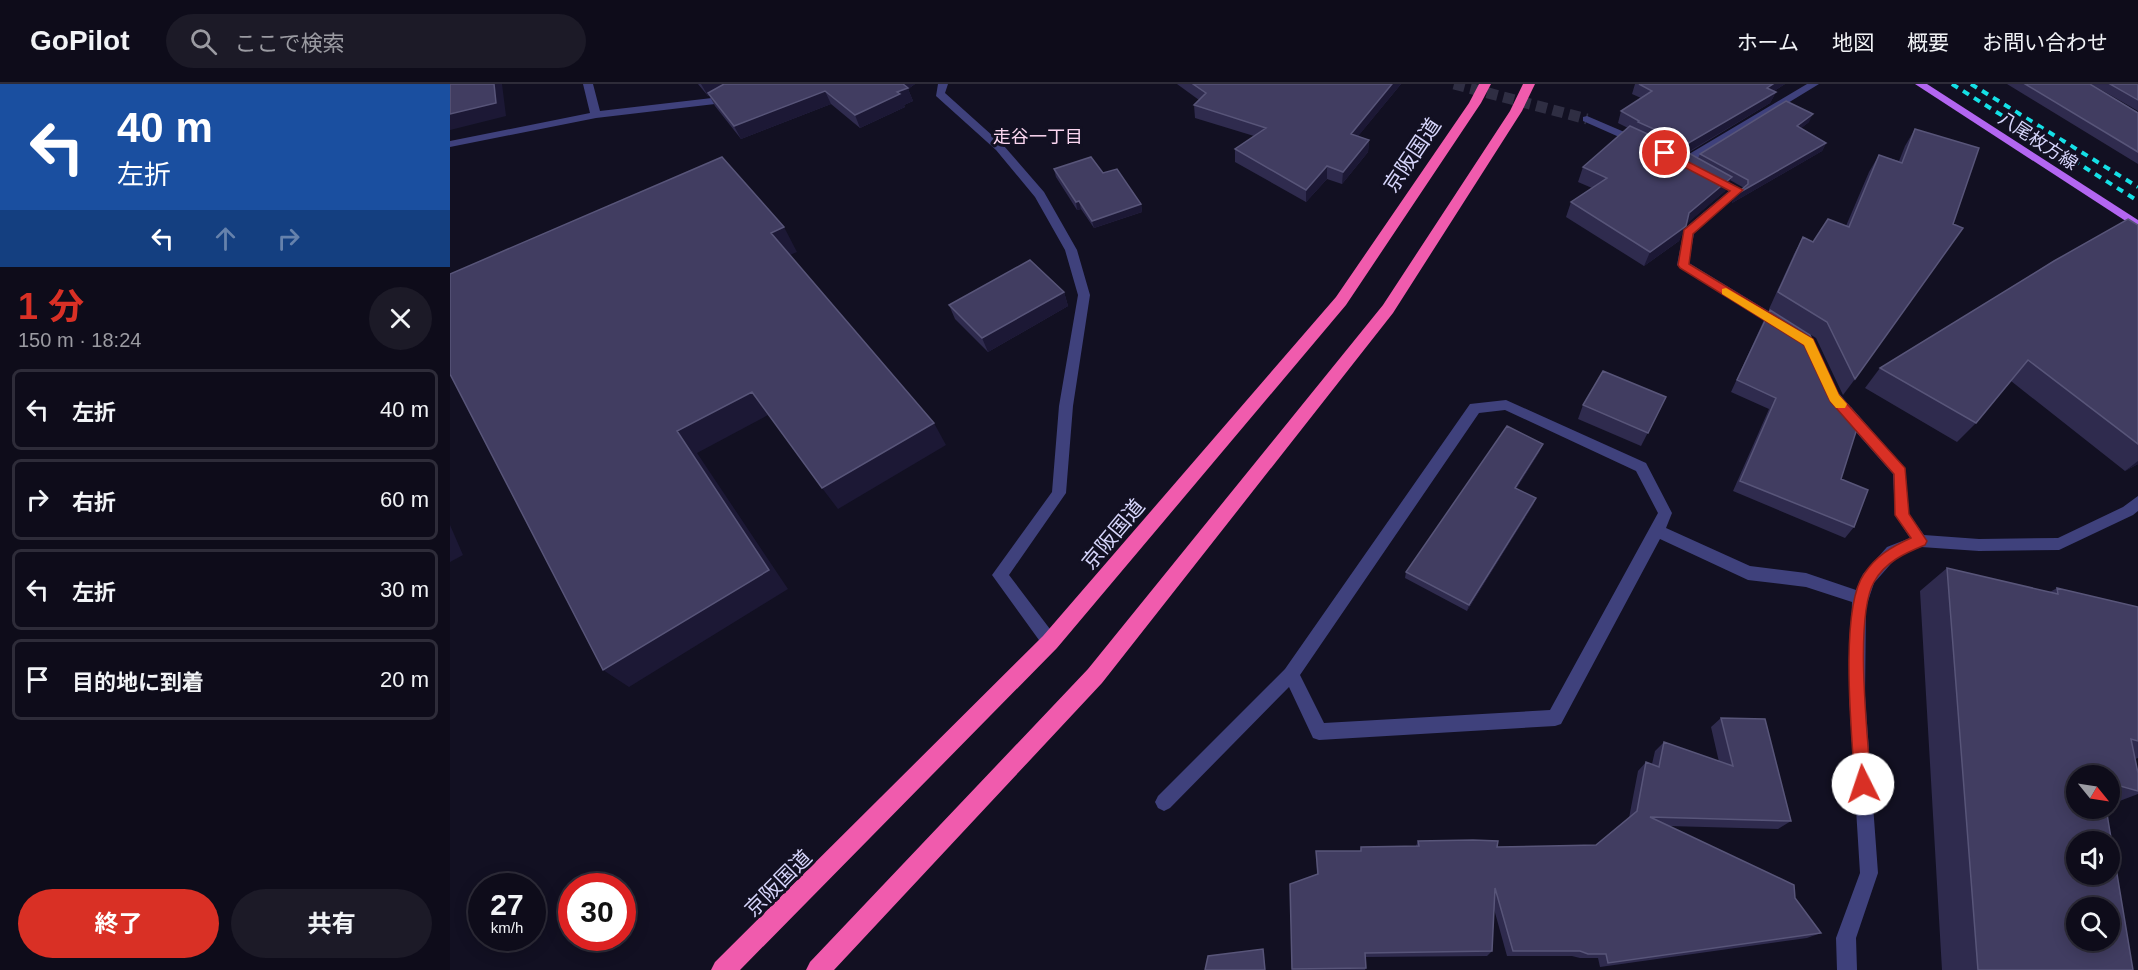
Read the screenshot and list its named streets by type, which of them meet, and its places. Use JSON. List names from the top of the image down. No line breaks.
{"streets":{"highway":["京阪国道"],"main road":["八尾枚方線"]},"districts":["走谷一丁目"],"north":"bottom right","page":{"header":"GoPilot","search":"ここで検索","nav":["ホーム","地図","概要","お問い合わせ"],"turn":["40 m","左折"],"heading":["1 分","150 m · 18:24"],"list":[{"name":"左折","value":"40 m"},{"name":"右折","value":"60 m"},{"name":"左折","value":"30 m"},{"name":"目的地に到着","value":"20 m"}],"speed":"27 km/h","limit":"30","buttons":["終了","共有"]}}
